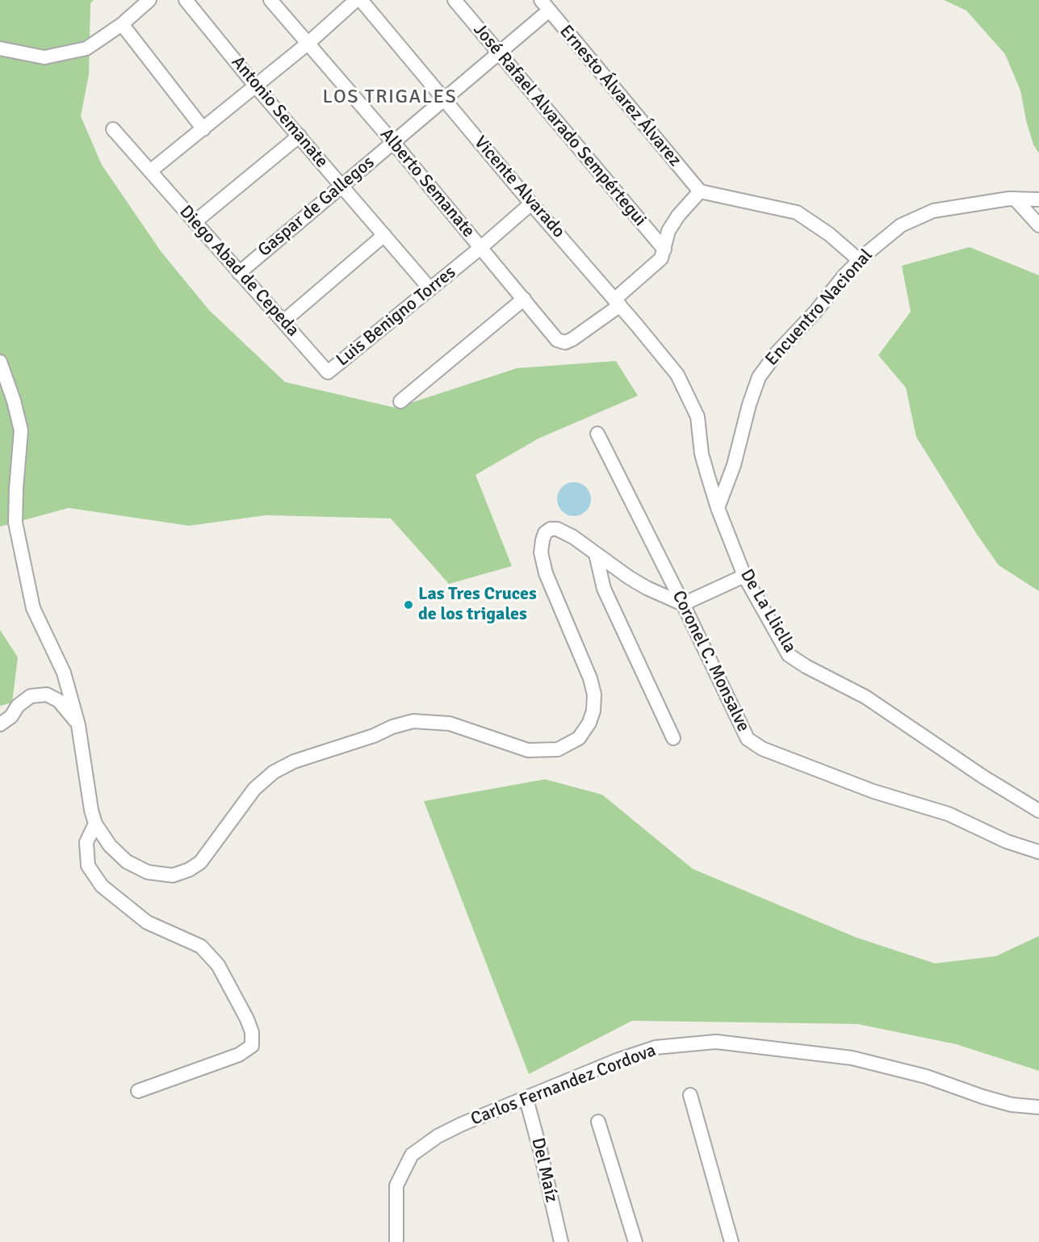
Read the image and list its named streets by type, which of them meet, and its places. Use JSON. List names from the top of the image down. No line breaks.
{"streets":{"street":["Ernesto Álvarez Álvarez","Antonio Semanate","José Rafael Alvarado Sempértegui","Alberto Semanate","Vicente Alvarado","Gaspar de Gallegos","Diego Abad de Cepeda","Encuentro Nacional","Luis Benigno Torres","De La Lliclla","Coronel C. Monsalve","Carlos Fernandez Cordova","Del Maíz"]},"crossings":[["Ernesto Álvarez Álvarez","Gaspar de Gallegos"],["Antonio Semanate","Gaspar de Gallegos"],["Antonio Semanate","Luis Benigno Torres"],["José Rafael Alvarado Sempértegui","Gaspar de Gallegos"],["Alberto Semanate","Vicente Alvarado"],["Alberto Semanate","Gaspar de Gallegos"],["Alberto Semanate","Luis Benigno Torres"],["Vicente Alvarado","Gaspar de Gallegos"],["Vicente Alvarado","Luis Benigno Torres"],["Vicente Alvarado","De La Lliclla"],["Gaspar de Gallegos","Diego Abad de Cepeda"],["Diego Abad de Cepeda","Luis Benigno Torres"],["Encuentro Nacional","De La Lliclla"],["Carlos Fernandez Cordova","Del Maíz"]],"districts":["LOS TRIGALES"],"places":["Las Tres Cruces de los trigales"]}
